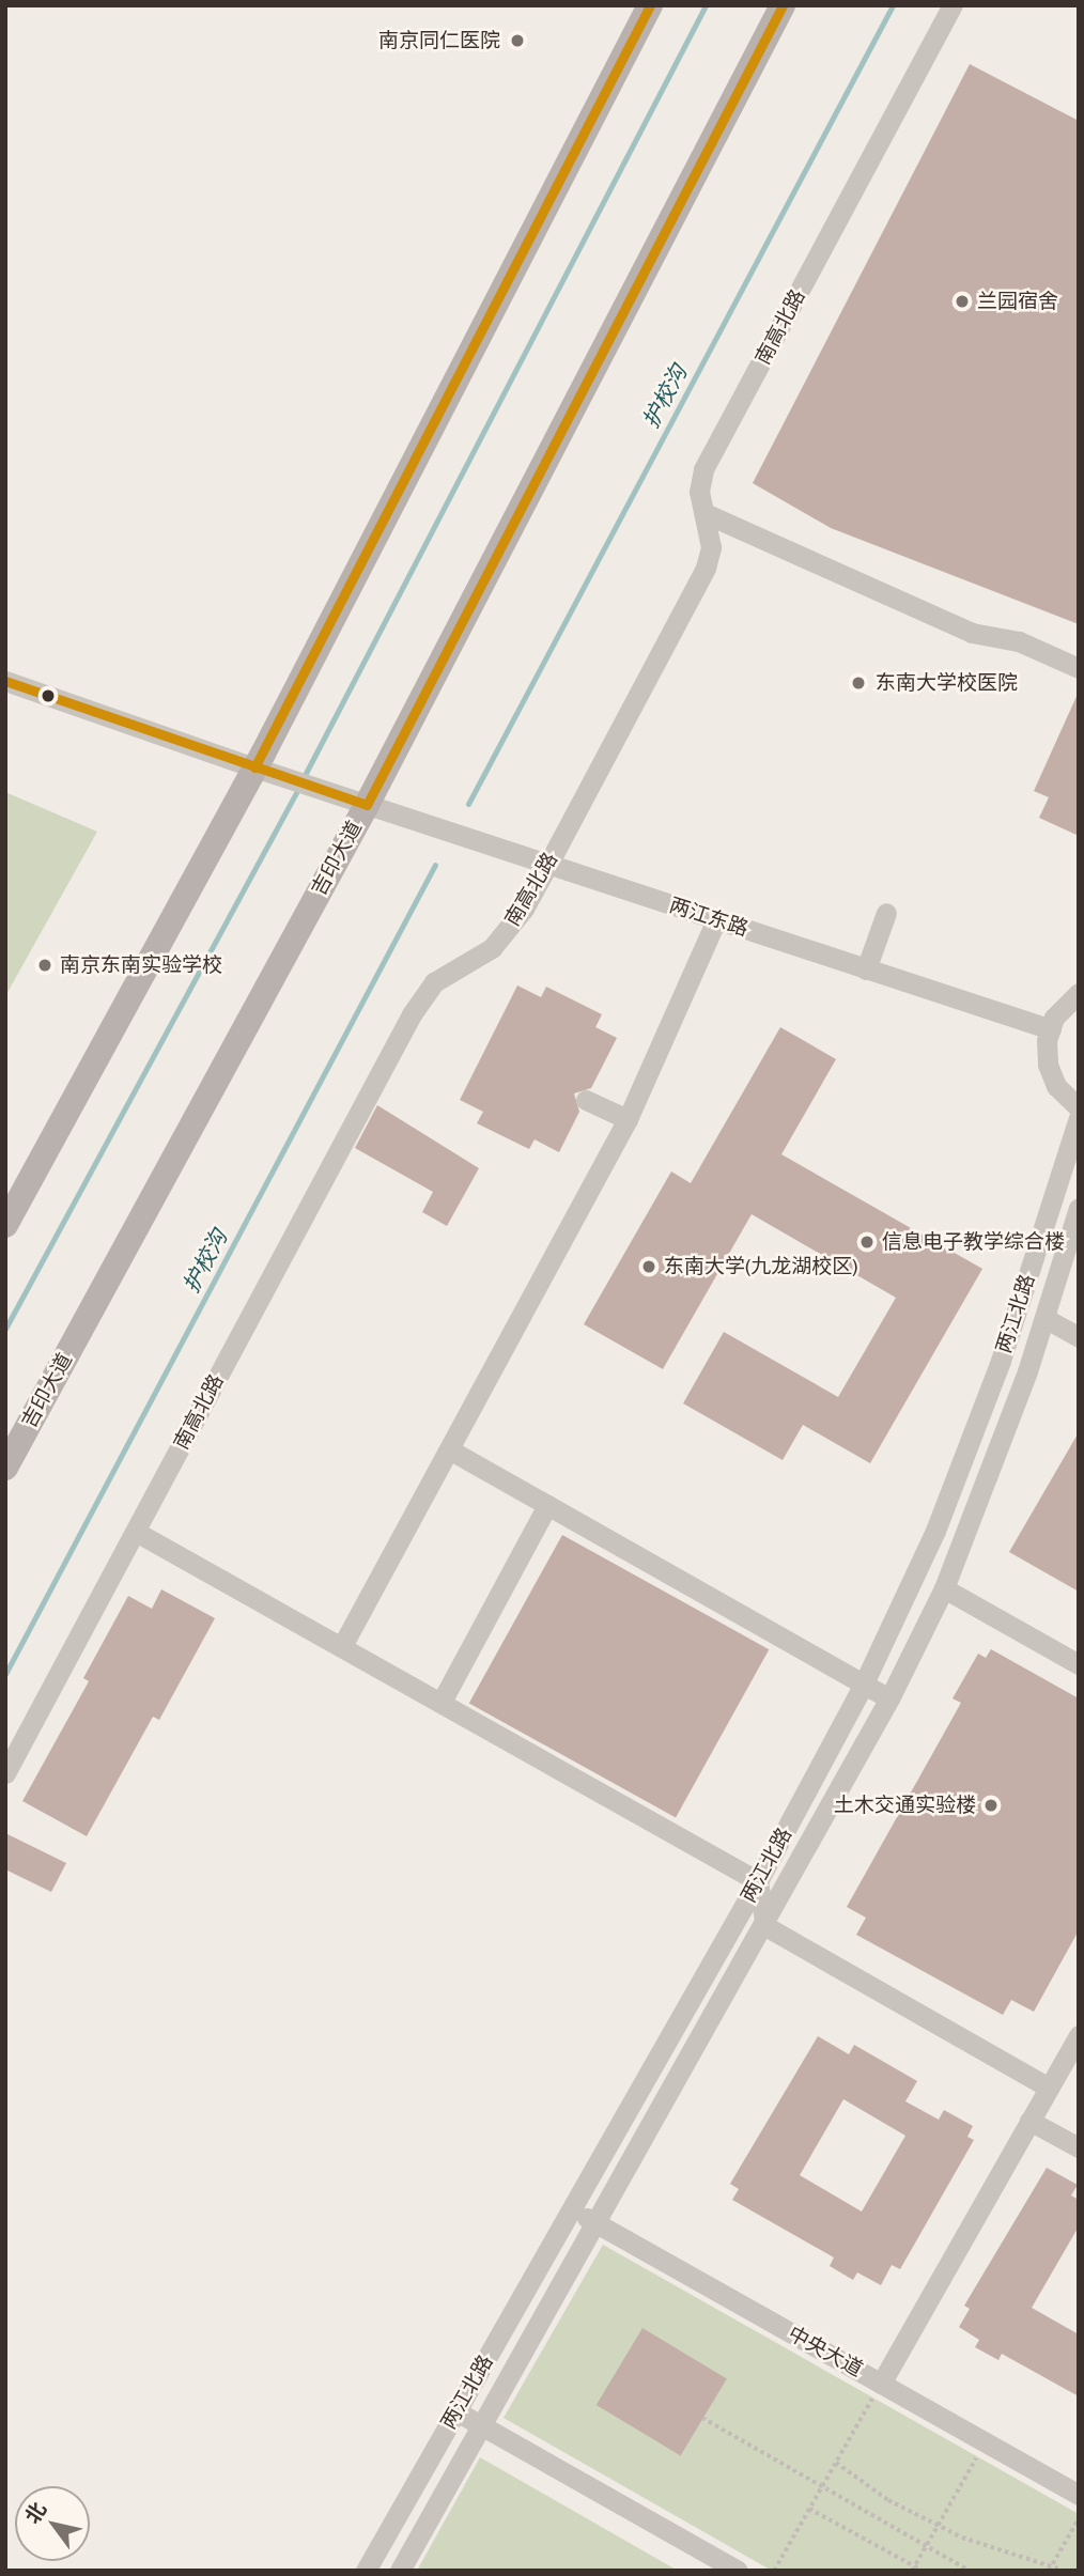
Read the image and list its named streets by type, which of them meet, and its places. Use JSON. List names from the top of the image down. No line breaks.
{"streets":{"main road":["吉印大道"],"street":["南高北路","两江东路","两江北路","中央大道"]},"crossings":[["南高北路","两江东路"],["吉印大道","两江东路"],["两江北路","中央大道"]],"water":["护校沟"],"places":["南京同仁医院","兰园宿舍","东南大学校医院","南京东南实验学校","信息电子教学综合楼","东南大学(九龙湖校区)","土木交通实验楼"],"north":"top left"}
